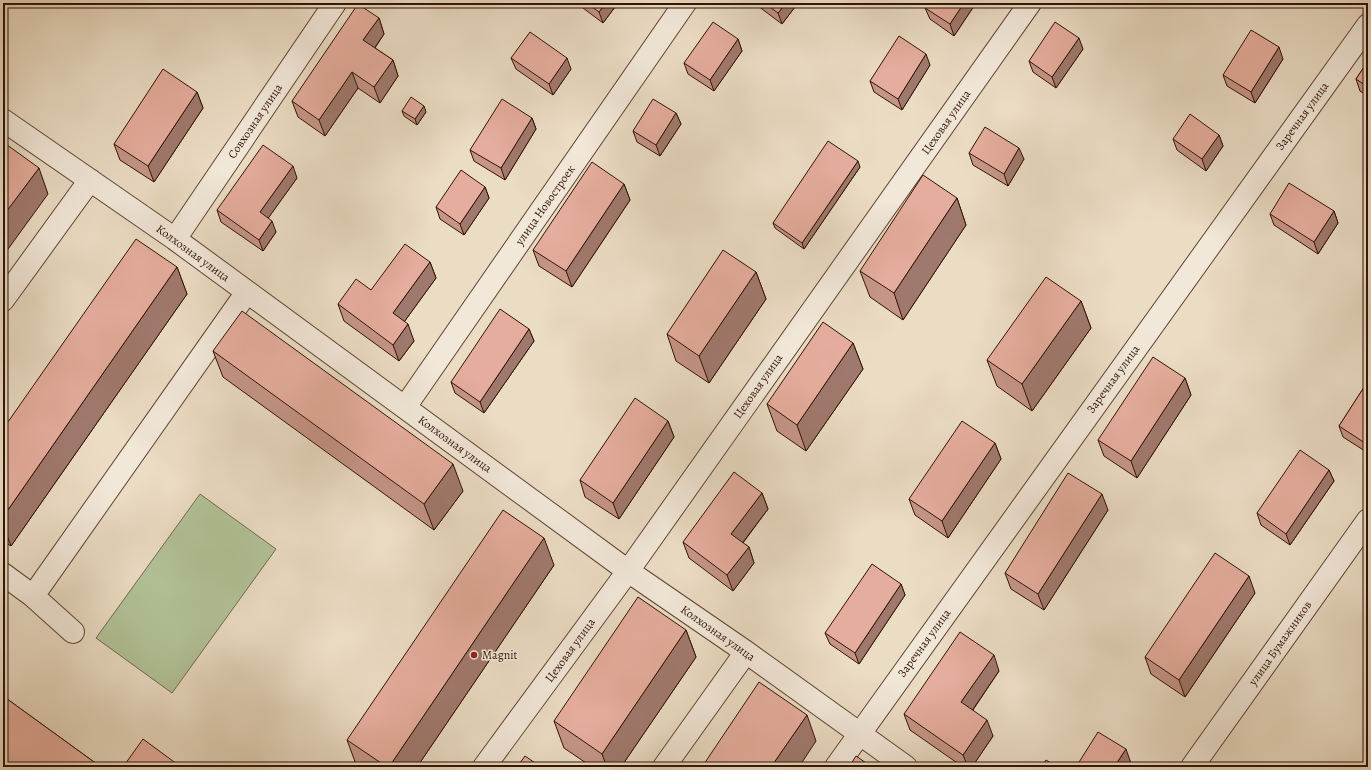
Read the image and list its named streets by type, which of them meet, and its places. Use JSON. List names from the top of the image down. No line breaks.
{"streets":{"street":["Заречная улица","Совхозная улица","Цеховая улица","улица Новостроек","Колхозная улица","улица Бумажников"]},"crossings":[["Заречная улица","Колхозная улица"],["Совхозная улица","Колхозная улица"],["Цеховая улица","Колхозная улица"],["улица Новостроек","Колхозная улица"]],"places":["Magnit"]}
